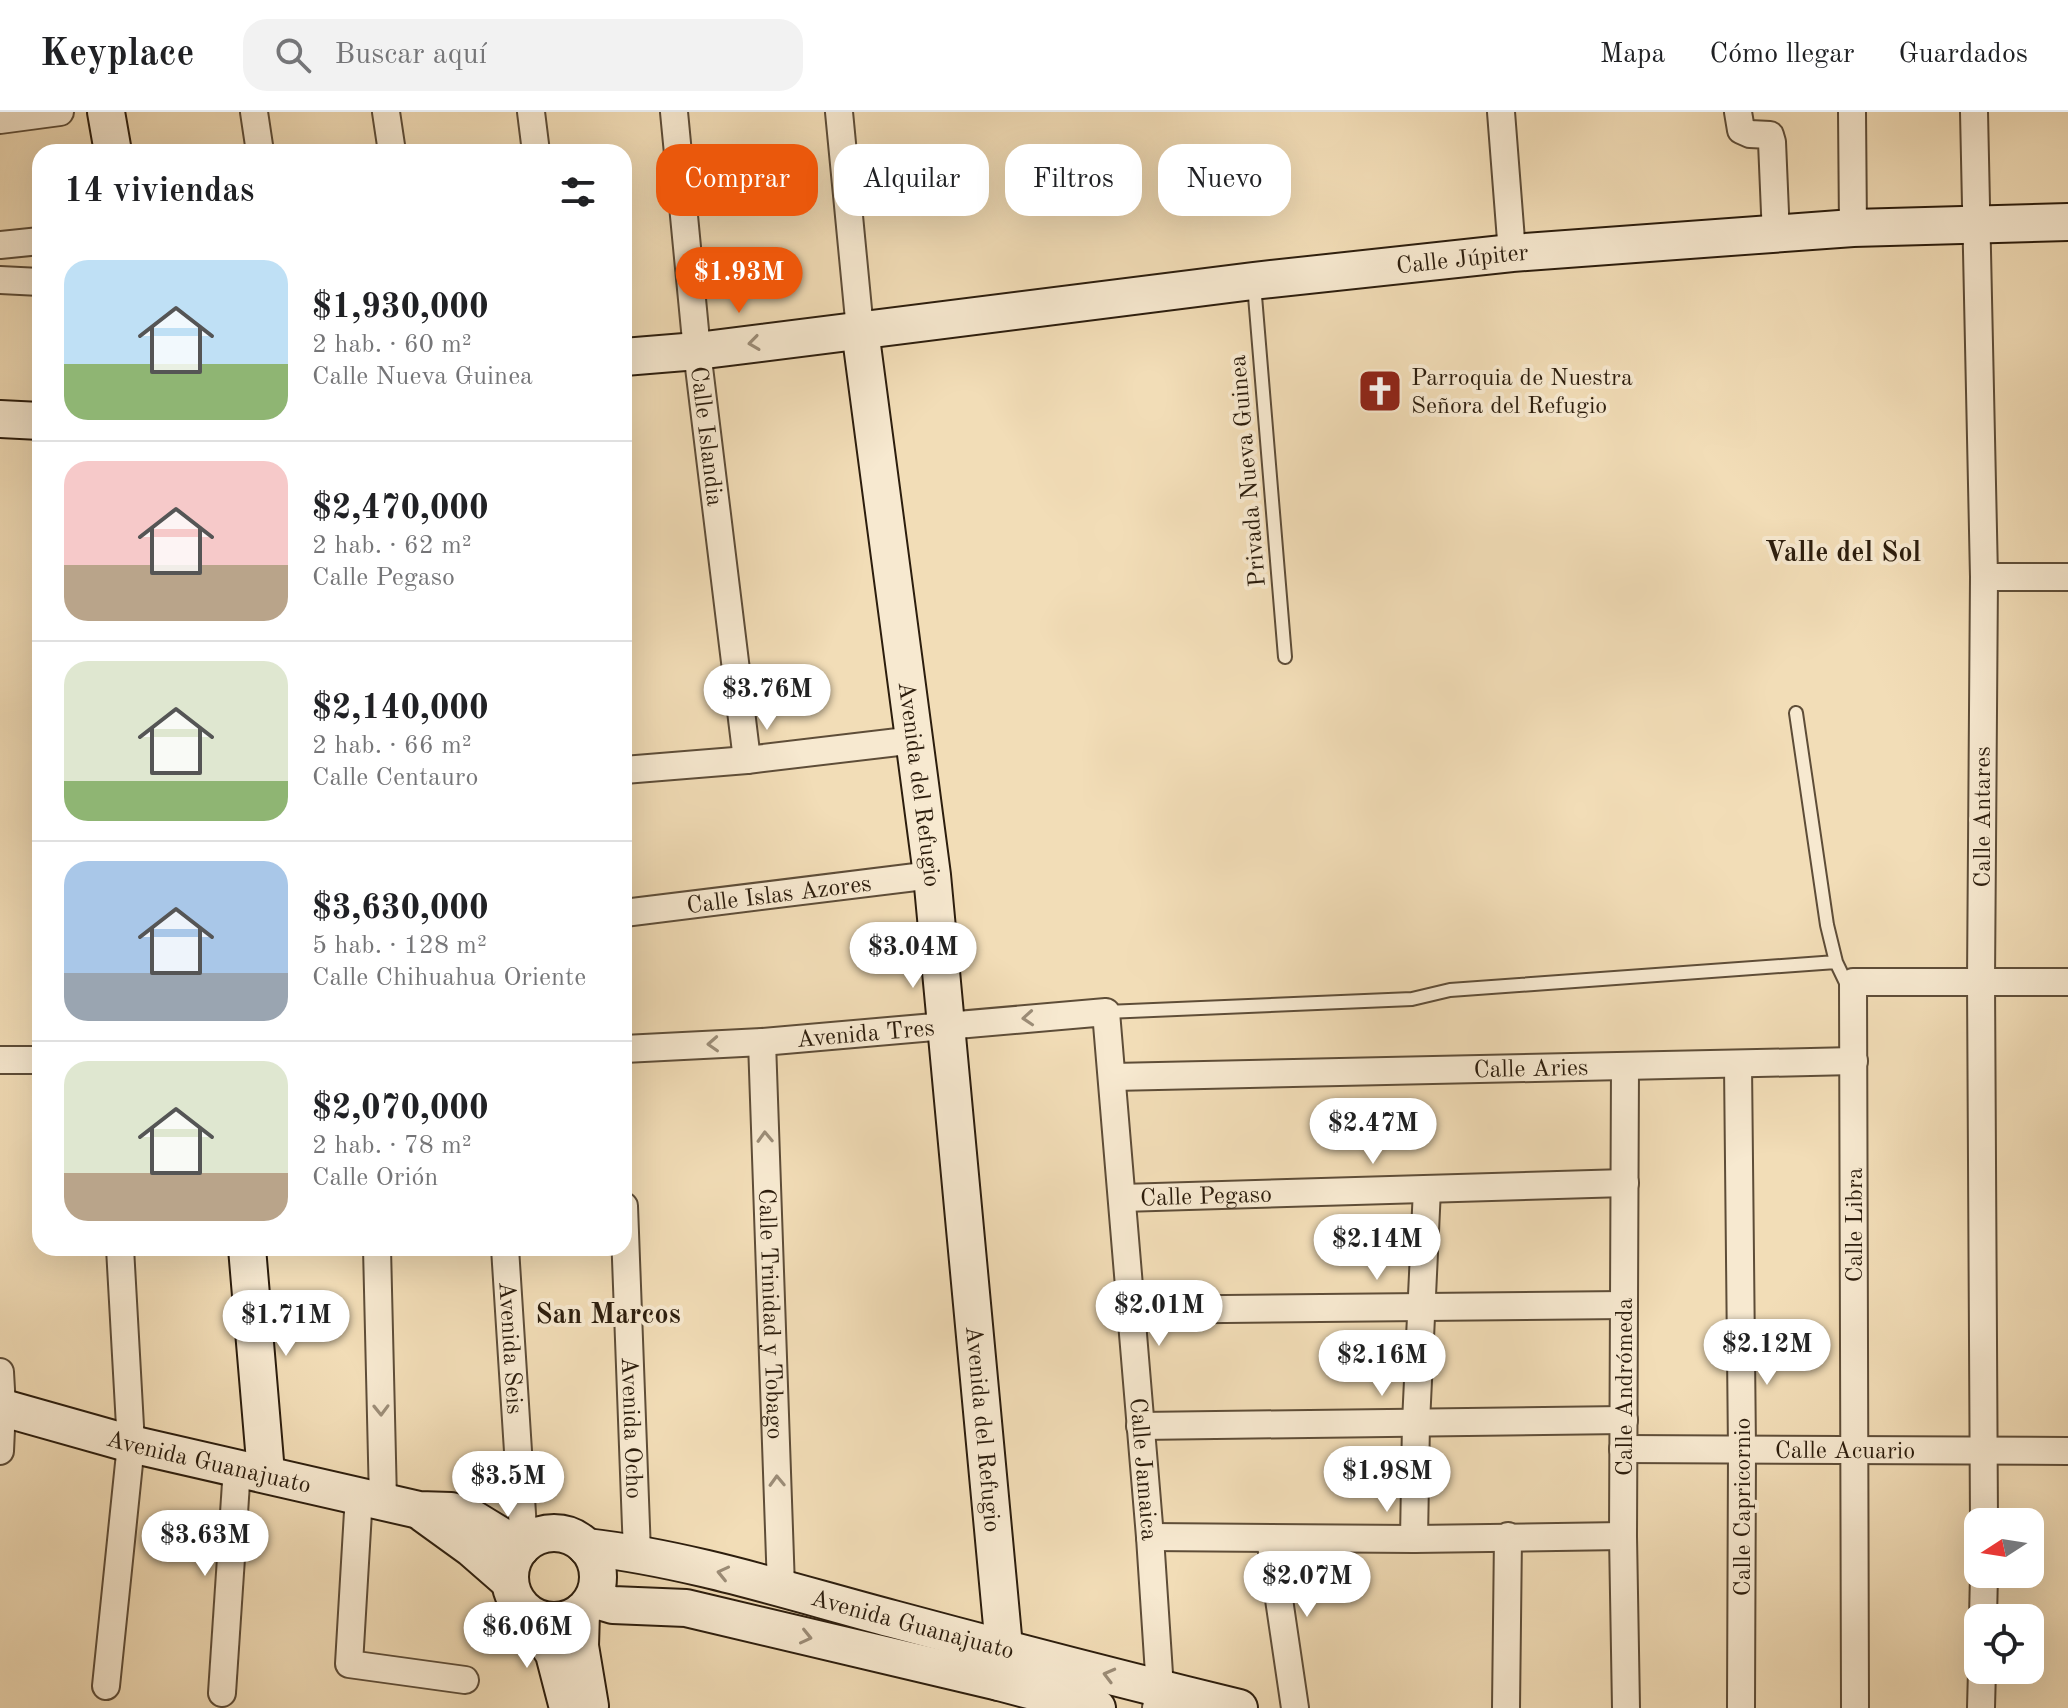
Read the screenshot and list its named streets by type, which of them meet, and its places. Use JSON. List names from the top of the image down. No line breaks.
{"streets":{"street":["Calle Júpiter","Calle Islandia","Avenida del Refugio","Calle Antares","Calle Islas Azores","Avenida Tres","Calle Aries","Calle Pegaso","Calle Libra","Calle Trinidad y Tobago","Avenida Seis","Calle Andrómeda","Avenida Ocho","Calle Acuario","Avenida Guanajuato","Calle Jamaica","Calle Capricornio"],"lane":["Privada Nueva Guinea"]},"crossings":[["Calle Júpiter","Calle Islandia"],["Calle Júpiter","Privada Nueva Guinea"],["Calle Júpiter","Avenida del Refugio"],["Calle Júpiter","Calle Antares"],["Avenida del Refugio","Calle Islas Azores"],["Avenida del Refugio","Avenida Tres"],["Avenida del Refugio","Avenida Guanajuato"],["Calle Antares","Calle Acuario"],["Avenida Tres","Calle Trinidad y Tobago"],["Avenida Tres","Calle Jamaica"],["Calle Aries","Calle Libra"],["Calle Aries","Calle Andrómeda"],["Calle Aries","Calle Jamaica"],["Calle Aries","Calle Capricornio"],["Calle Pegaso","Calle Andrómeda"],["Calle Pegaso","Calle Jamaica"],["Calle Libra","Calle Acuario"],["Calle Trinidad y Tobago","Avenida Guanajuato"],["Avenida Seis","Avenida Guanajuato"],["Calle Andrómeda","Calle Acuario"],["Avenida Ocho","Avenida Guanajuato"],["Calle Acuario","Calle Capricornio"],["Avenida Guanajuato","Calle Jamaica"]],"one_way":["Avenida Tres","Calle Trinidad y Tobago"],"districts":["Valle del Sol","San Marcos"],"places":{"church":["Parroquia de Nuestra Señora del Refugio"]},"north":"left","page":{"header":"Keyplace","search":"Buscar aquí","nav":["Mapa","Cómo llegar","Guardados"],"chip":["Comprar","Alquilar","Filtros","Nuevo"],"heading":"14 viviendas","list":[{"name":"$1,930,000","note":"2 hab. · 60 m² · Calle Nueva Guinea"},{"name":"$2,470,000","note":"2 hab. · 62 m² · Calle Pegaso"},{"name":"$2,140,000","note":"2 hab. · 66 m² · Calle Centauro"},{"name":"$3,630,000","note":"5 hab. · 128 m² · Calle Chihuahua Oriente"},{"name":"$2,070,000","note":"2 hab. · 78 m² · Calle Orión"}],"price":["$1.93M","$3.76M","$3.04M","$2.47M","$2.14M","$2.01M","$1.71M","$2.12M","$2.16M","$1.98M","$3.5M","$3.63M","$2.07M","$6.06M"]}}
